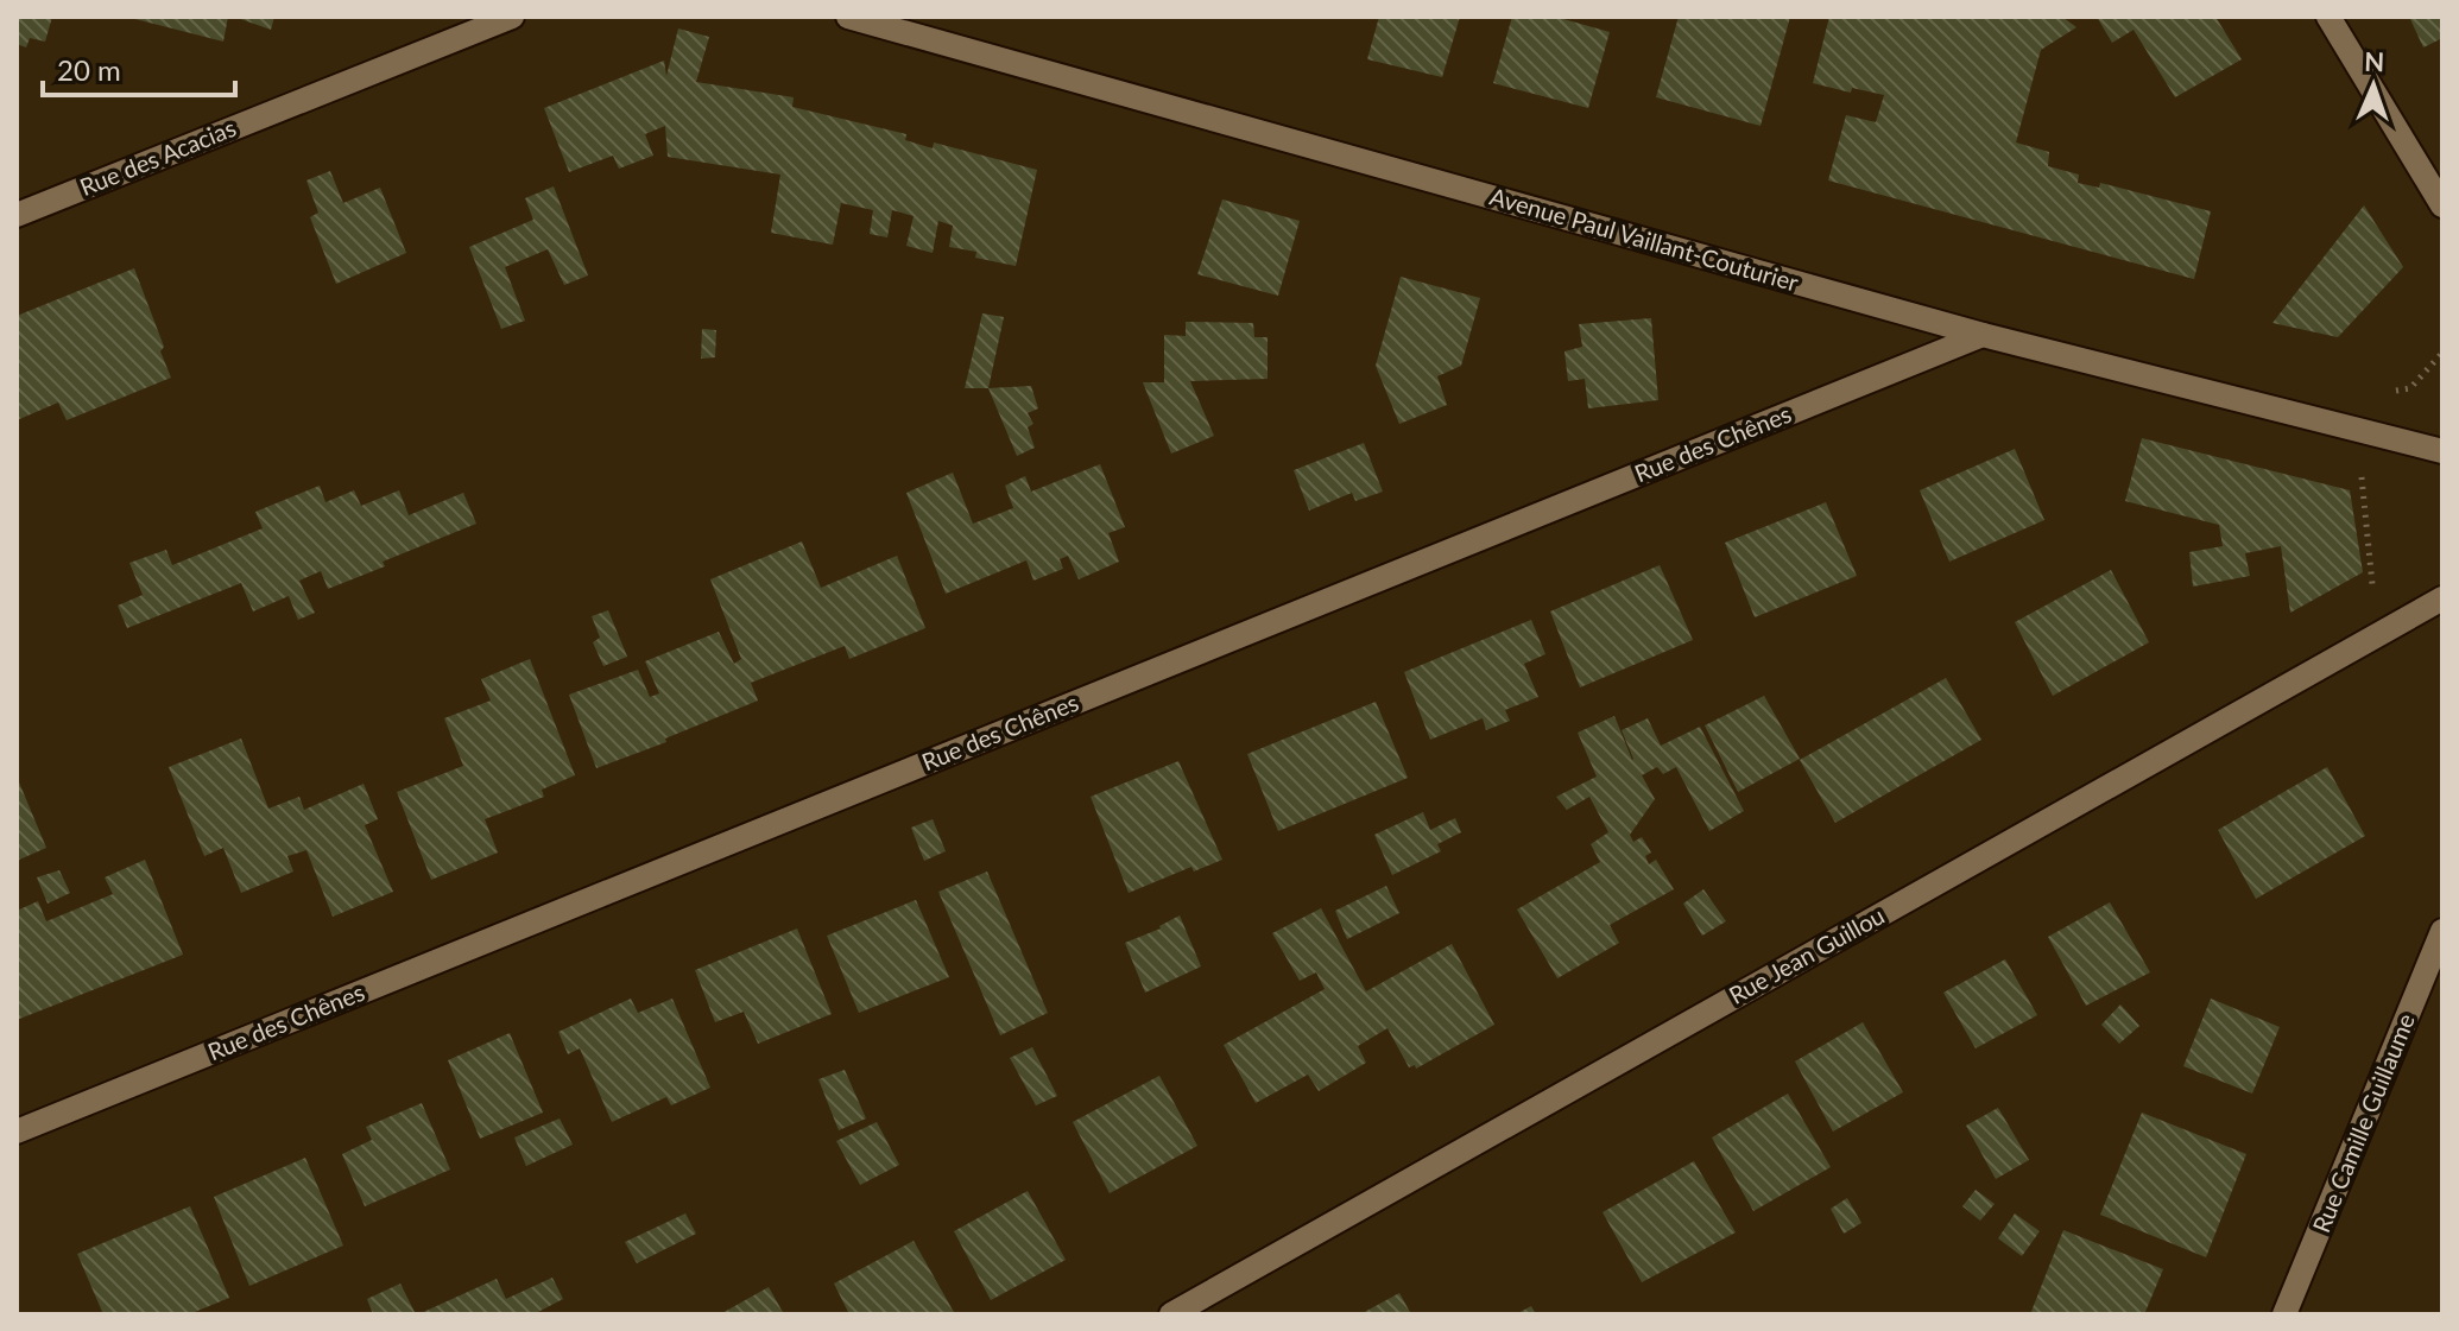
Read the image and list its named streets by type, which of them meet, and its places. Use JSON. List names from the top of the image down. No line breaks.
{"streets":{"street":["Rue des Acacias","Avenue Paul Vaillant-Couturier","Rue des Chênes","Rue Jean Guillou","Rue Camille Guillaume"]},"crossings":[["Avenue Paul Vaillant-Couturier","Rue des Chênes"]],"scale_bar":"20 m","north":"top"}
